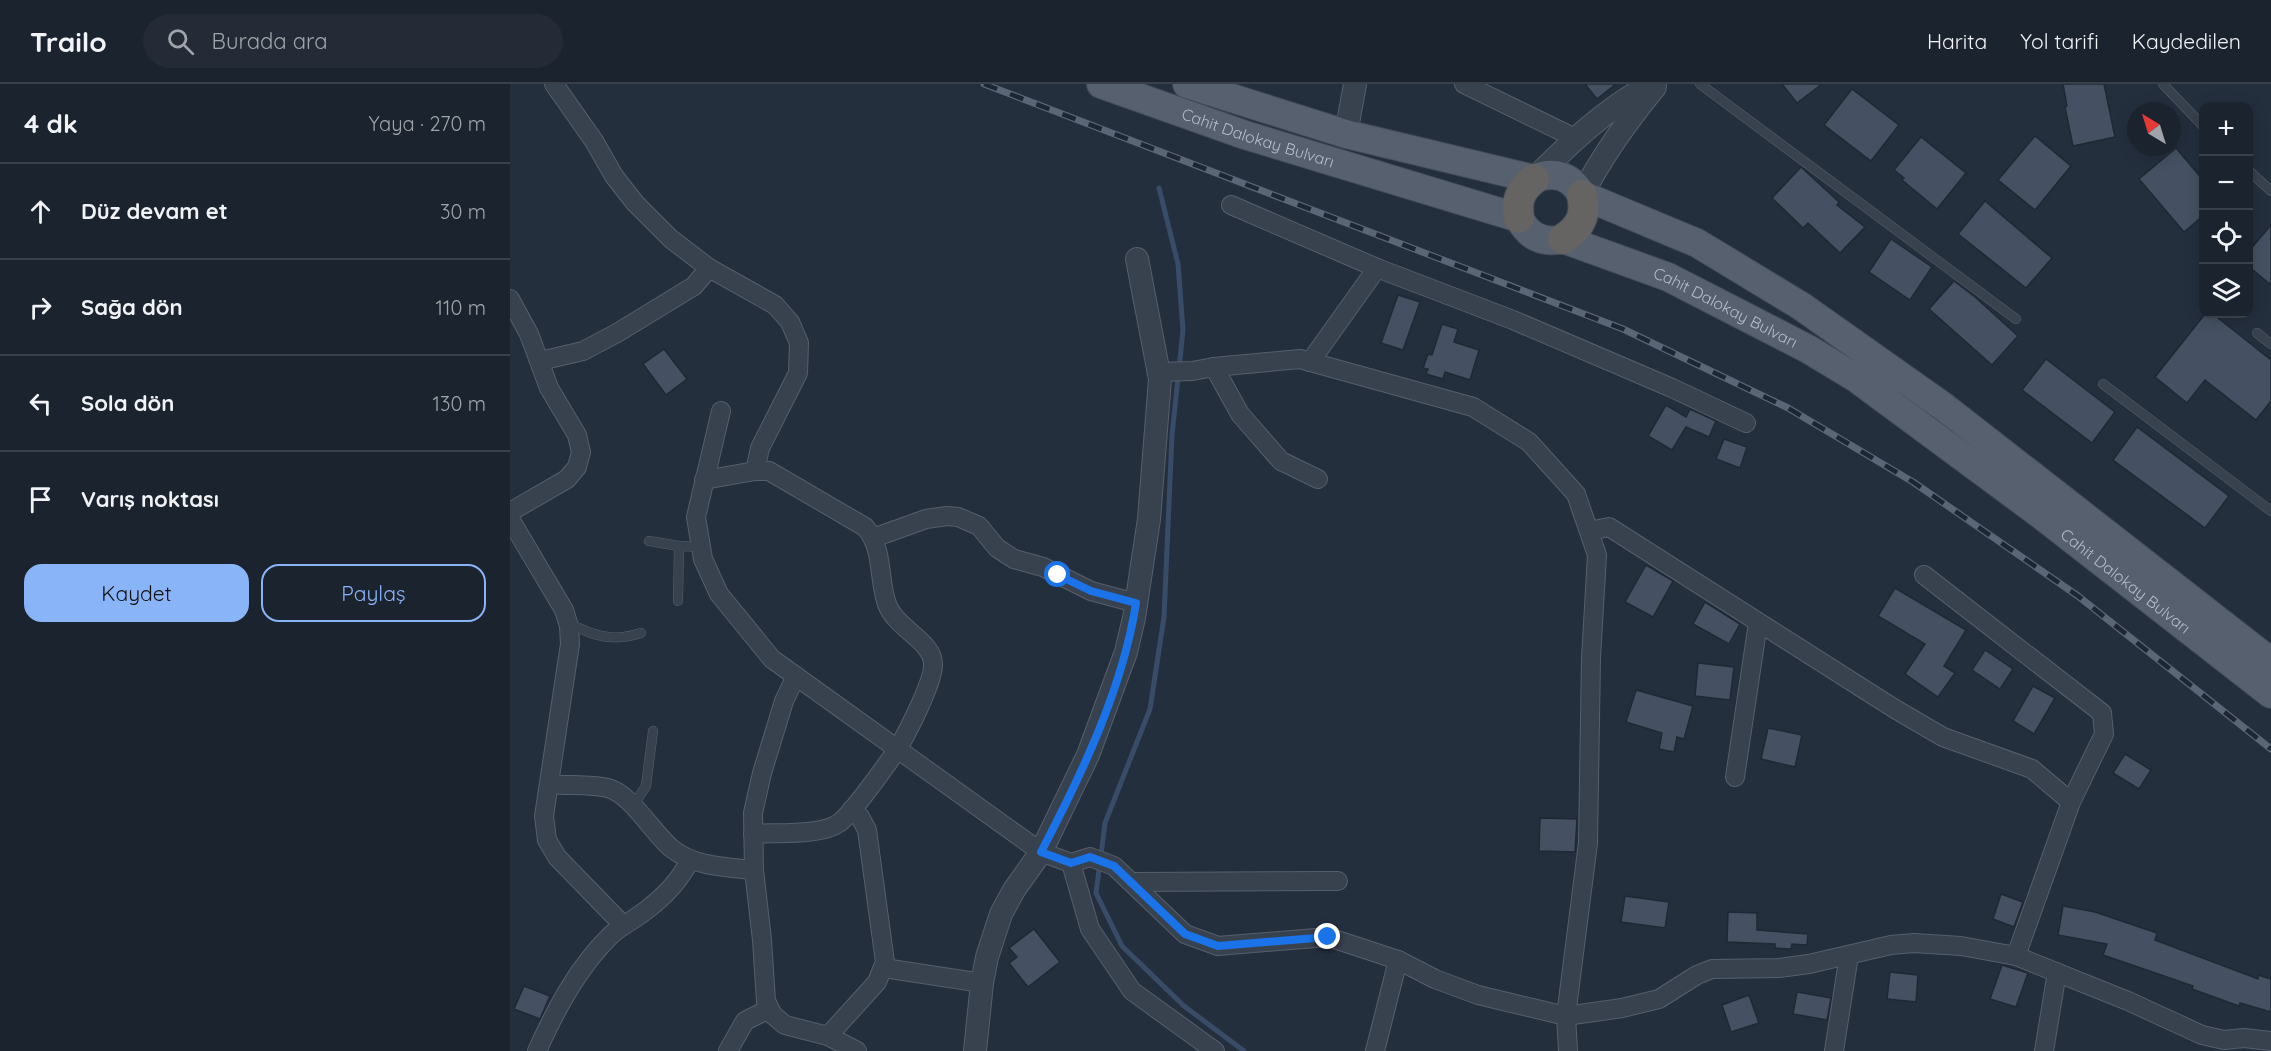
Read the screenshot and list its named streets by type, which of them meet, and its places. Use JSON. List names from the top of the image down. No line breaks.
{"streets":{"main road":["Cahit Dalokay Bulvarı"]},"north":"top left","page":{"header":"Trailo","search":"Burada ara","nav":["Harita","Yol tarifi","Kaydedilen"],"heading":["4 dk","Yaya · 270 m"],"map_buttons":["+","−"],"list":[["Düz devam et","30 m"],["Sağa dön","110 m"],["Sola dön","130 m"],"Varış noktası"],"buttons":["Kaydet","Paylaş"]}}
